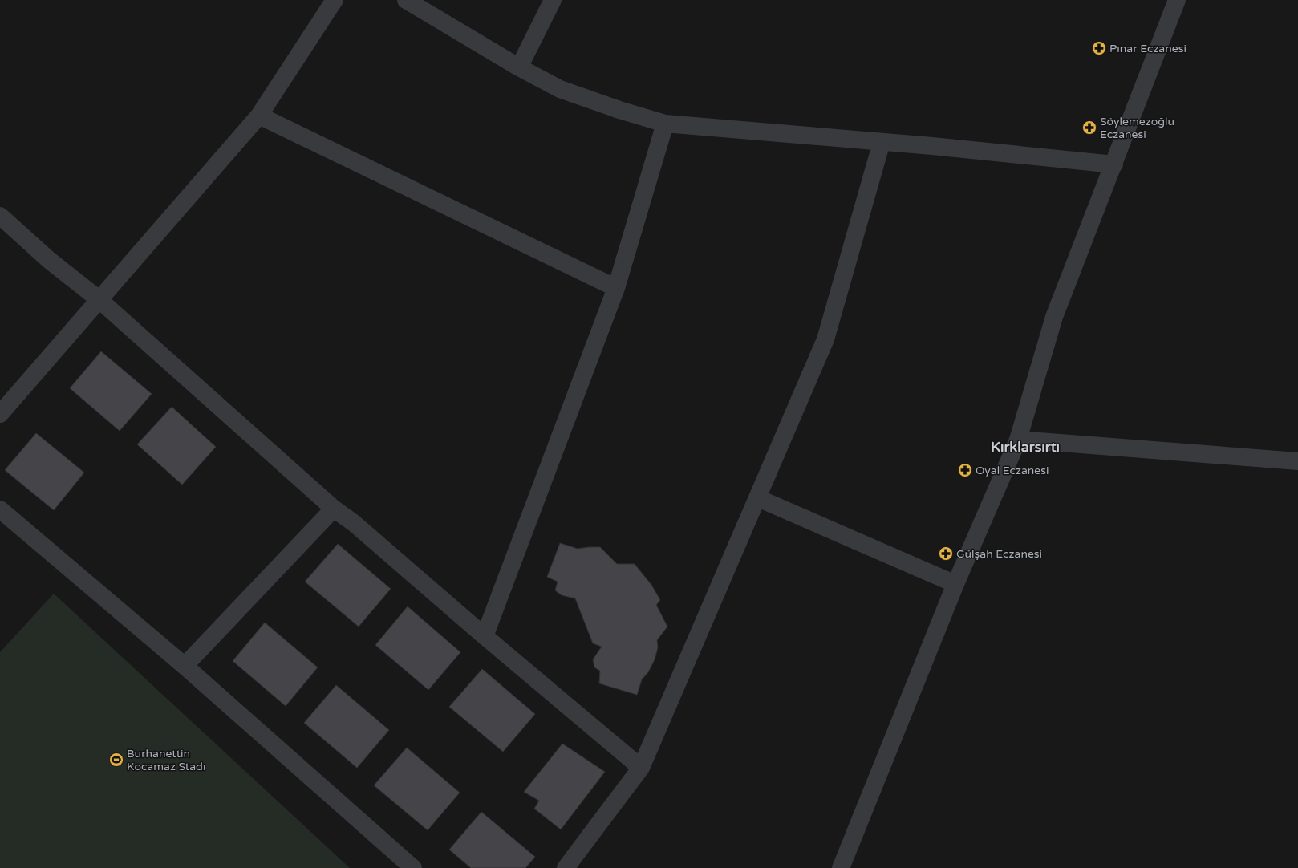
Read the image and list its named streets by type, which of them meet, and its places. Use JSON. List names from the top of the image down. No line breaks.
{"districts":["Kırklarsırtı"],"places":{"pharmacy":["Pınar Eczanesi","Söylemezoğlu Eczanesi","Oyal Eczanesi","Gülşah Eczanesi"],"sports":["Burhanettin Kocamaz Stadı"]}}
